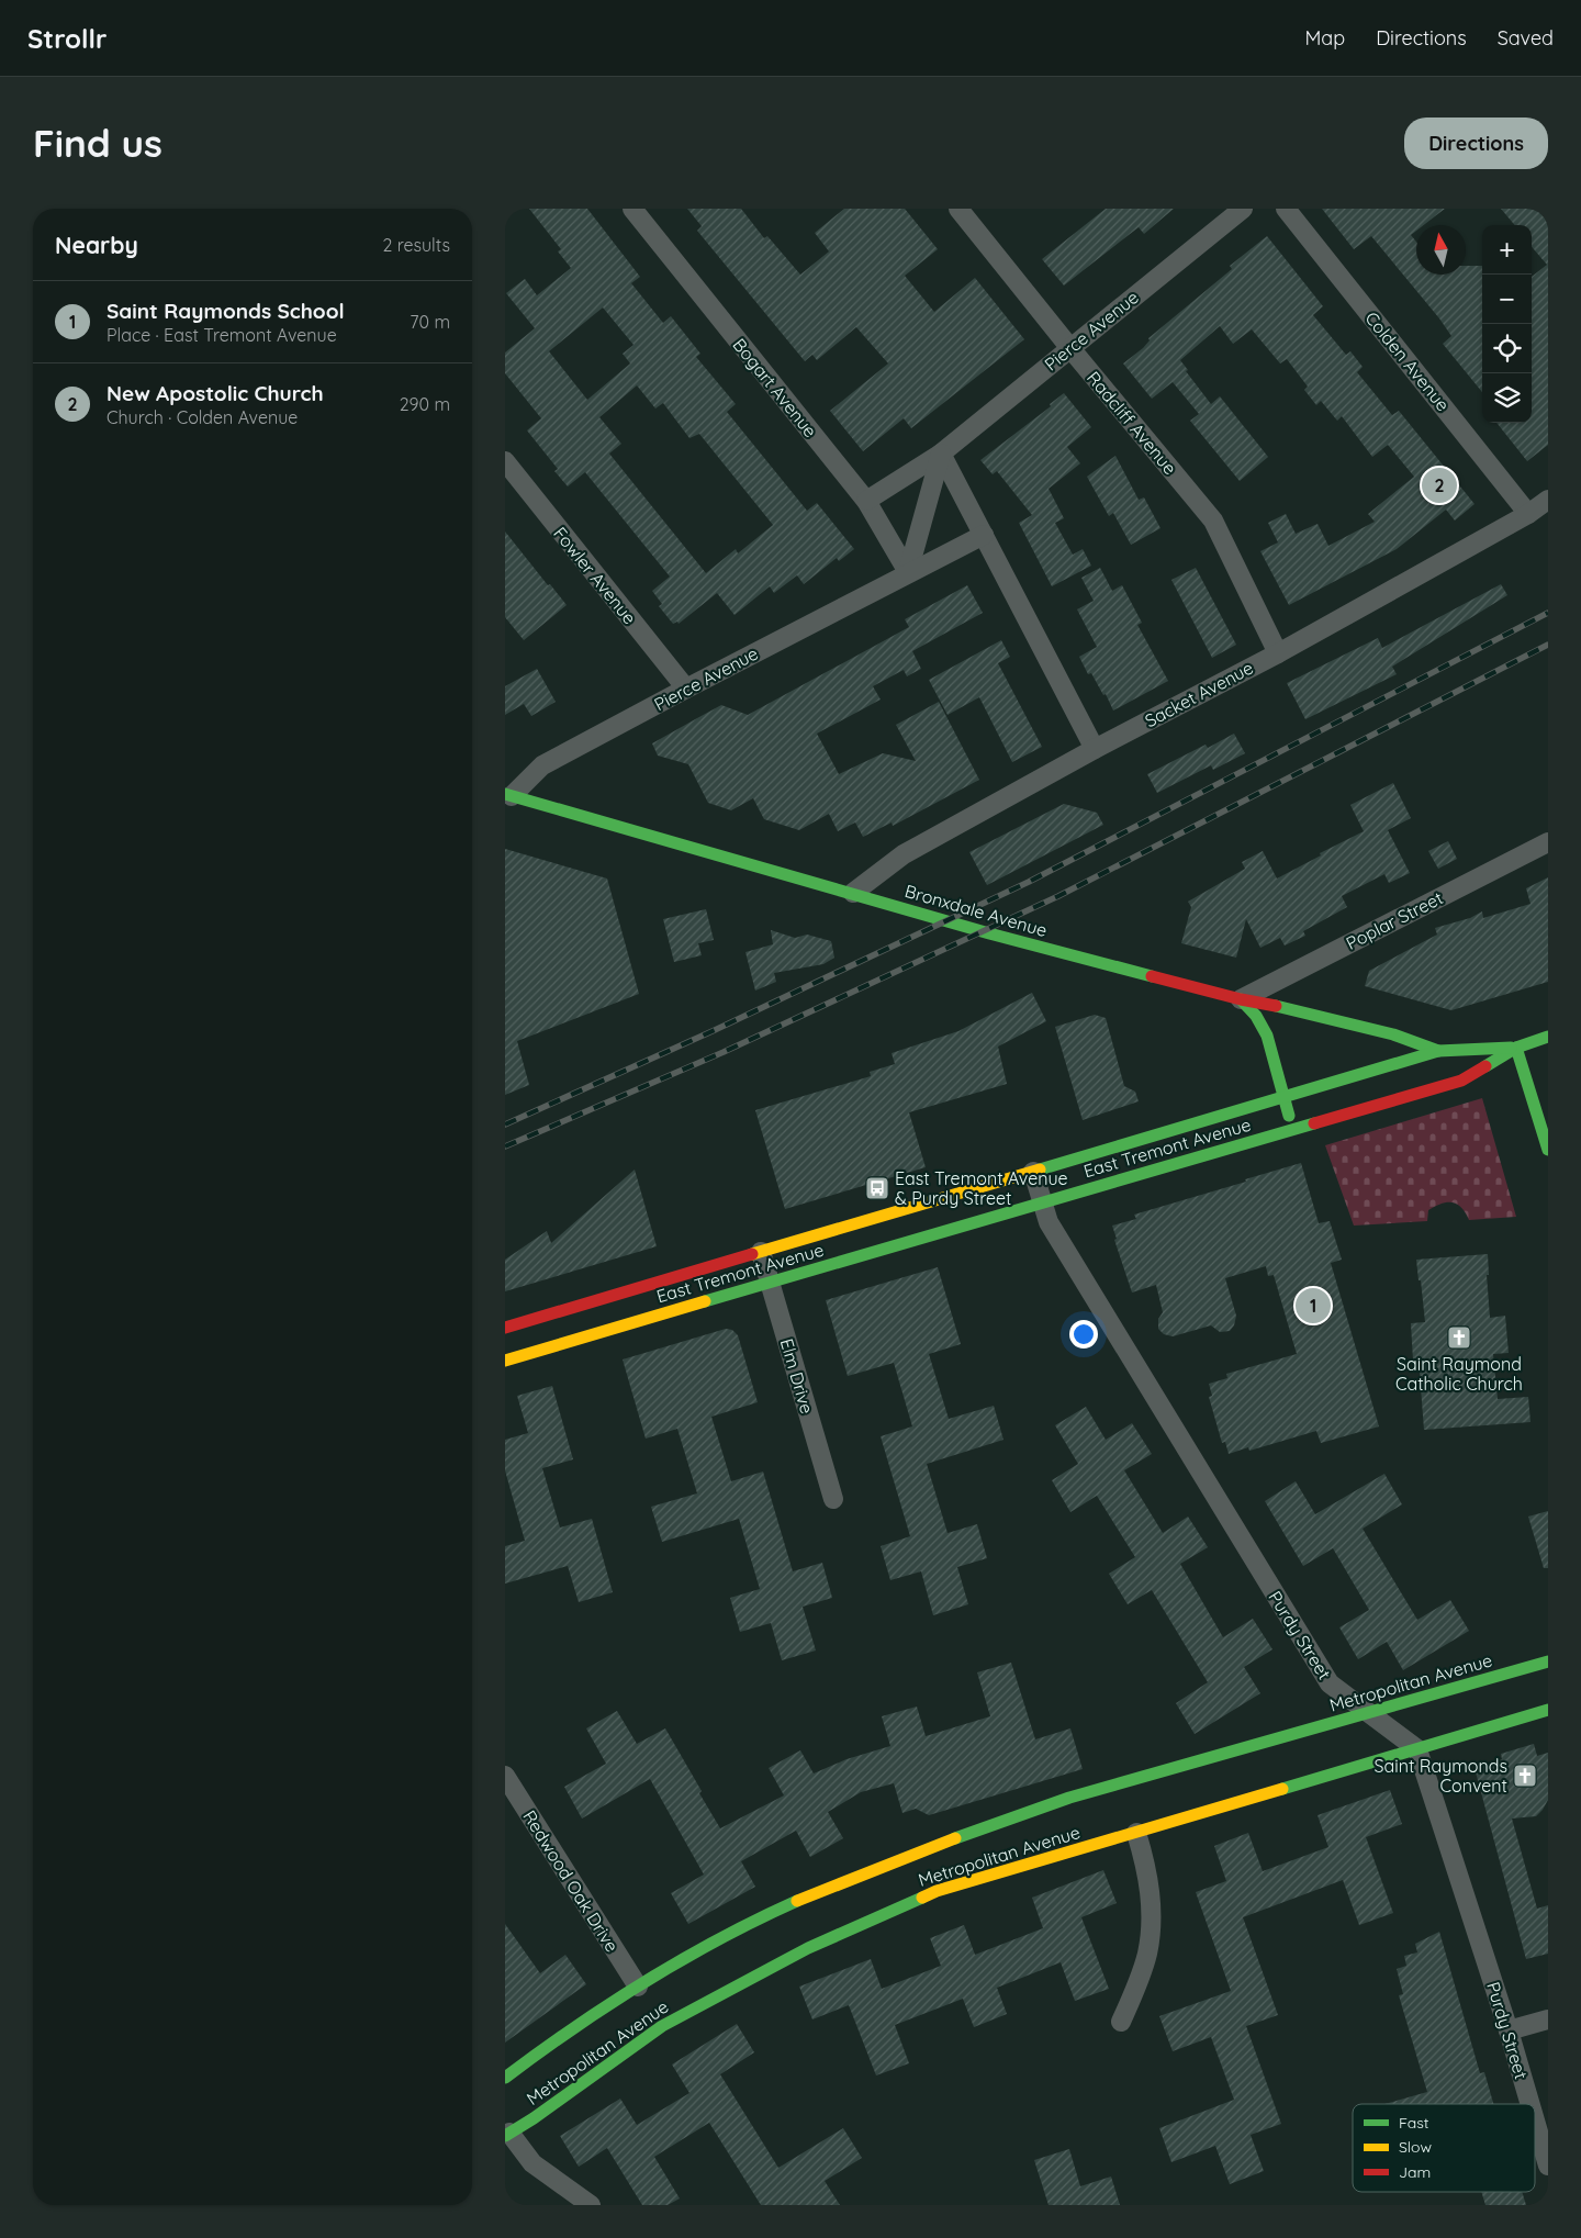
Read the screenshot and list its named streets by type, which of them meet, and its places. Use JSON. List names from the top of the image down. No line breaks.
{"streets":{"street":["Pierce Avenue","Colden Avenue","Bogart Avenue","Radcliff Avenue","Fowler Avenue","Sacket Avenue","Bronxdale Avenue","Poplar Street","East Tremont Avenue","Elm Drive","Purdy Street","Metropolitan Avenue","Redwood Oak Drive"]},"crossings":[["Pierce Avenue","Bogart Avenue"],["Pierce Avenue","Radcliff Avenue"],["Pierce Avenue","Fowler Avenue"],["Pierce Avenue","Bronxdale Avenue"],["Colden Avenue","Sacket Avenue"],["Radcliff Avenue","Sacket Avenue"],["Sacket Avenue","Bronxdale Avenue"],["Bronxdale Avenue","Poplar Street"],["Bronxdale Avenue","East Tremont Avenue"],["East Tremont Avenue","Elm Drive"],["East Tremont Avenue","Purdy Street"],["Purdy Street","Metropolitan Avenue"],["Metropolitan Avenue","Redwood Oak Drive"]],"places":{"bus stop":["East Tremont Avenue & Purdy Street"],"church":["Saint Raymond Catholic Church","Saint Raymonds Convent"]},"legend":["Fast","Slow","Jam"],"north":"top","page":{"header":"Strollr","nav":["Map","Directions","Saved"],"buttons":"Directions","title":"Find us","heading":["Nearby","2 results"],"map_buttons":["+","−"],"list":[{"mark":"1","name":"Saint Raymonds School","note":"Place · East Tremont Avenue","value":"70 m"},{"mark":"2","name":"New Apostolic Church","note":"Church · Colden Avenue","value":"290 m"}],"pins":["2","1"]}}
